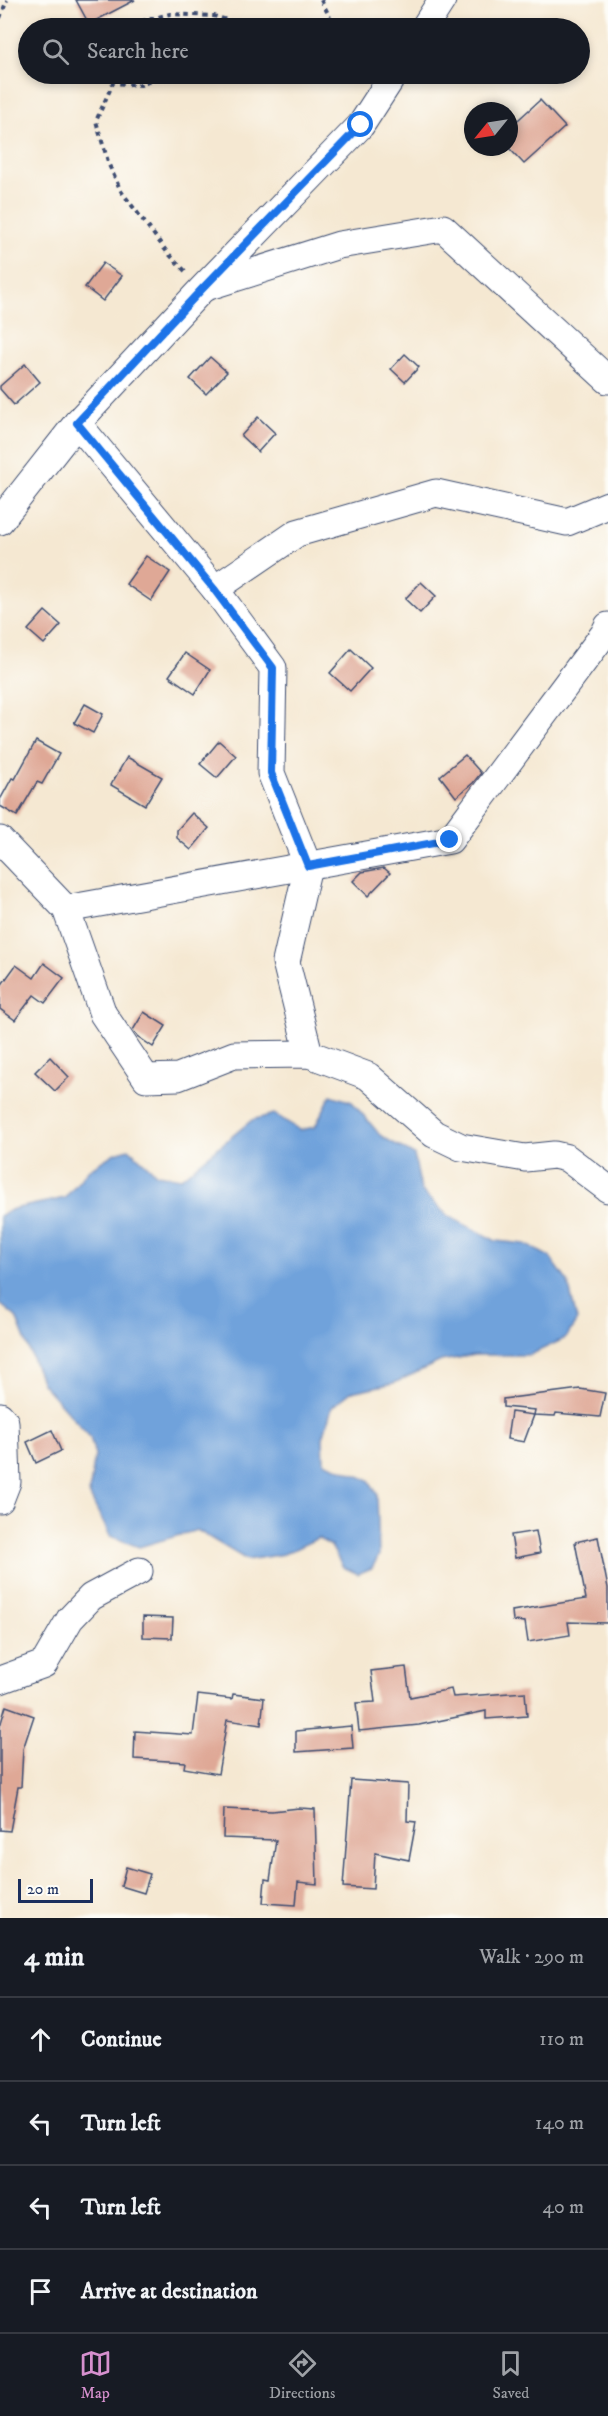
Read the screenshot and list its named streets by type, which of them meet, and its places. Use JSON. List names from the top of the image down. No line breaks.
{"scale_bar":"20 m","north":"bottom left","page":{"search":"Search here","scale":"20 m","heading":["4 min","Walk · 290 m"],"list":[["Continue","110 m"],["Turn left","140 m"],["Turn left","40 m"],"Arrive at destination"],"nav":["Map","Directions","Saved"]}}
